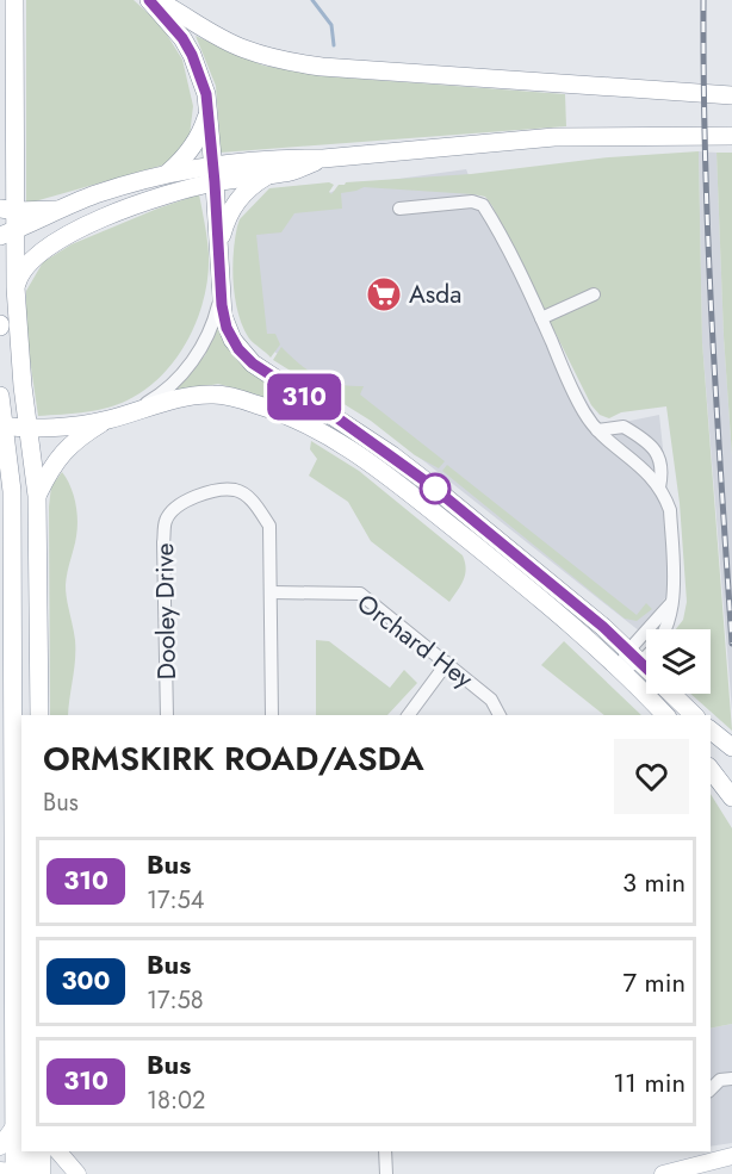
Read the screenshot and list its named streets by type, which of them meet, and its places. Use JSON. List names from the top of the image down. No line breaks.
{"streets":{"street":["Dooley Drive","Orchard Hey"]},"crossings":[["Dooley Drive","Orchard Hey"]],"places":{"supermarket":["Asda"]},"lines":["bus line 310"],"page":{"on_map":"310","heading":["ORMSKIRK ROAD/ASDA","Bus"],"list":[{"mark":"310","name":"Bus","note":"17:54","value":"3 min"},{"mark":"300","name":"Bus","note":"17:58","value":"7 min"},{"mark":"310","name":"Bus","note":"18:02","value":"11 min"}]}}
